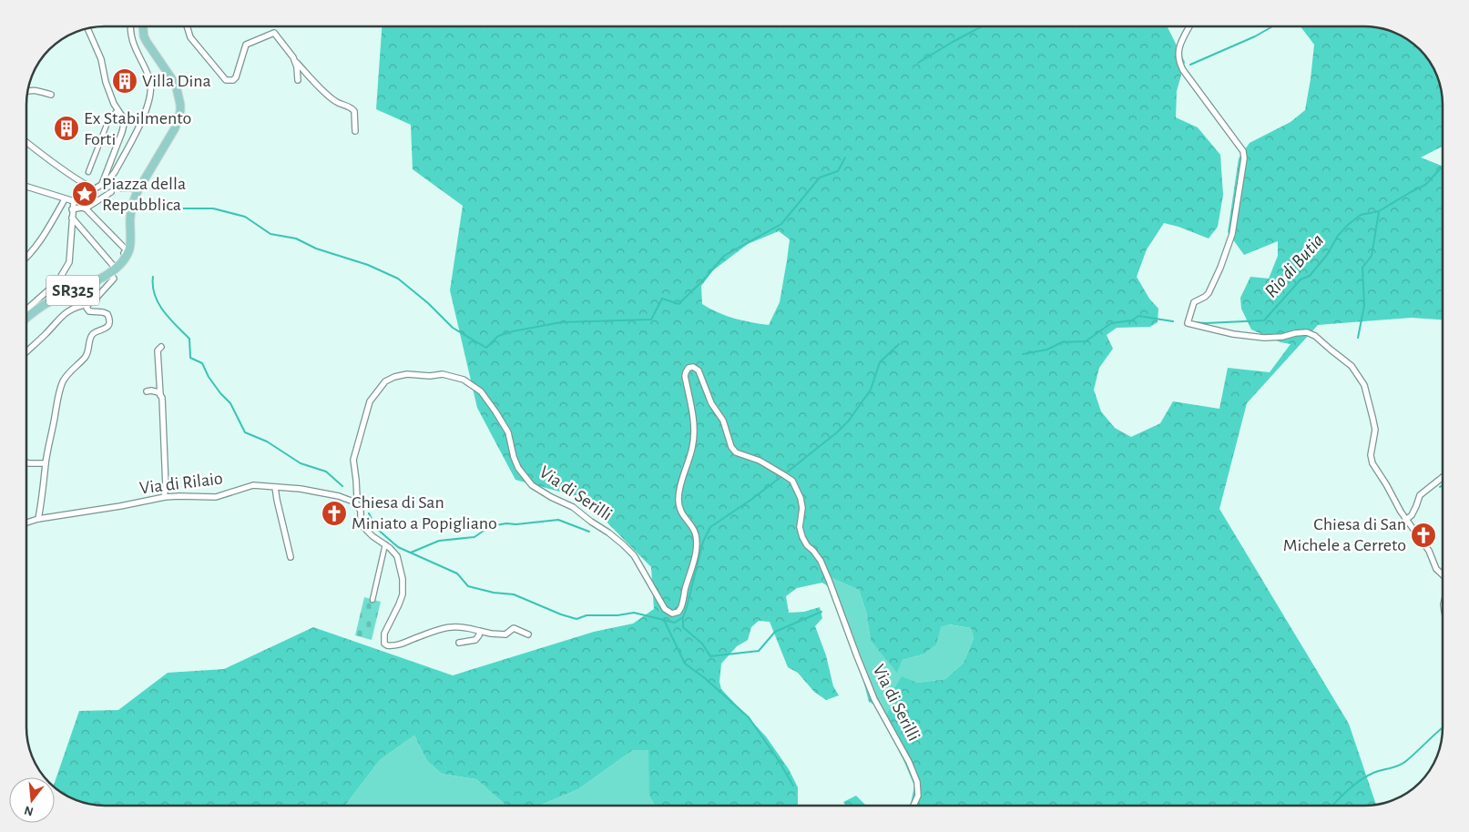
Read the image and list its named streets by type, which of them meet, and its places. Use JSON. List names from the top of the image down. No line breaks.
{"streets":{"main road":["SR325"],"street":["Via di Rilaio","Via di Serilli"]},"crossings":[["Via di Rilaio","Via di Serilli"]],"water":["Rio di Butia"],"places":{"building":["Villa Dina","Ex Stabilmento Forti"],"place":["Piazza della Repubblica"],"church":["Chiesa di San Miniato a Popigliano","Chiesa di San Michele a Cerreto"]},"north":"bottom"}
